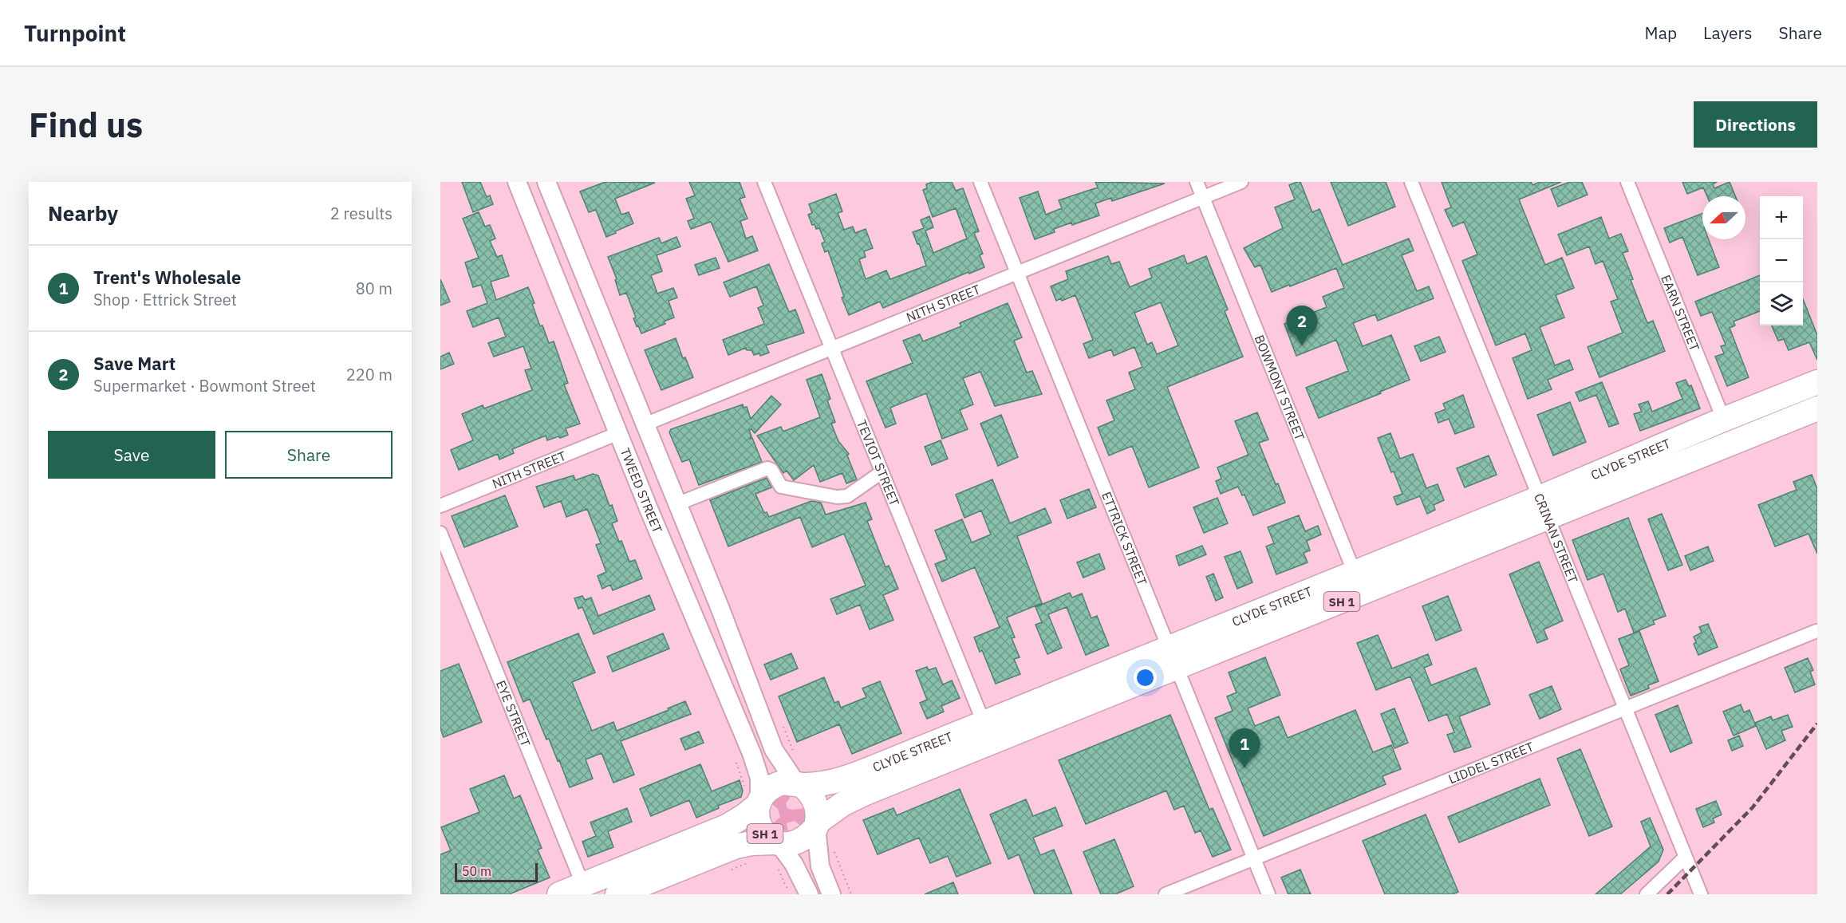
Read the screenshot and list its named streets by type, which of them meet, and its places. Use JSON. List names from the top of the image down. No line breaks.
{"streets":{"highway":["CLYDE STREET","SH 1"],"main road":["TWEED STREET"],"street":["NITH STREET","EARN STREET","BOWMONT STREET","TEVIOT STREET","ETTRICK STREET","CRINAN STREET","EYE STREET","LIDDEL STREET"]},"crossings":[["NITH STREET","BOWMONT STREET"],["NITH STREET","TEVIOT STREET"],["NITH STREET","TWEED STREET"],["NITH STREET","ETTRICK STREET"],["EARN STREET","CLYDE STREET"],["BOWMONT STREET","CLYDE STREET"],["CLYDE STREET","TEVIOT STREET"],["CLYDE STREET","TWEED STREET"],["CLYDE STREET","ETTRICK STREET"],["CLYDE STREET","CRINAN STREET"],["CLYDE STREET","SH 1"],["CLYDE STREET","EYE STREET"],["TWEED STREET","SH 1"],["ETTRICK STREET","LIDDEL STREET"],["CRINAN STREET","LIDDEL STREET"]],"scale_bar":"50 m","north":"left","page":{"header":"Turnpoint","nav":["Map","Layers","Share"],"buttons":["Directions",["Save","Share"]],"title":"Find us","heading":["Nearby","2 results"],"map_buttons":["+","−"],"list":[{"mark":"1","name":"Trent's Wholesale","note":"Shop · Ettrick Street","value":"80 m"},{"mark":"2","name":"Save Mart","note":"Supermarket · Bowmont Street","value":"220 m"}],"pins":["2","1"],"scale":"50 m"}}
